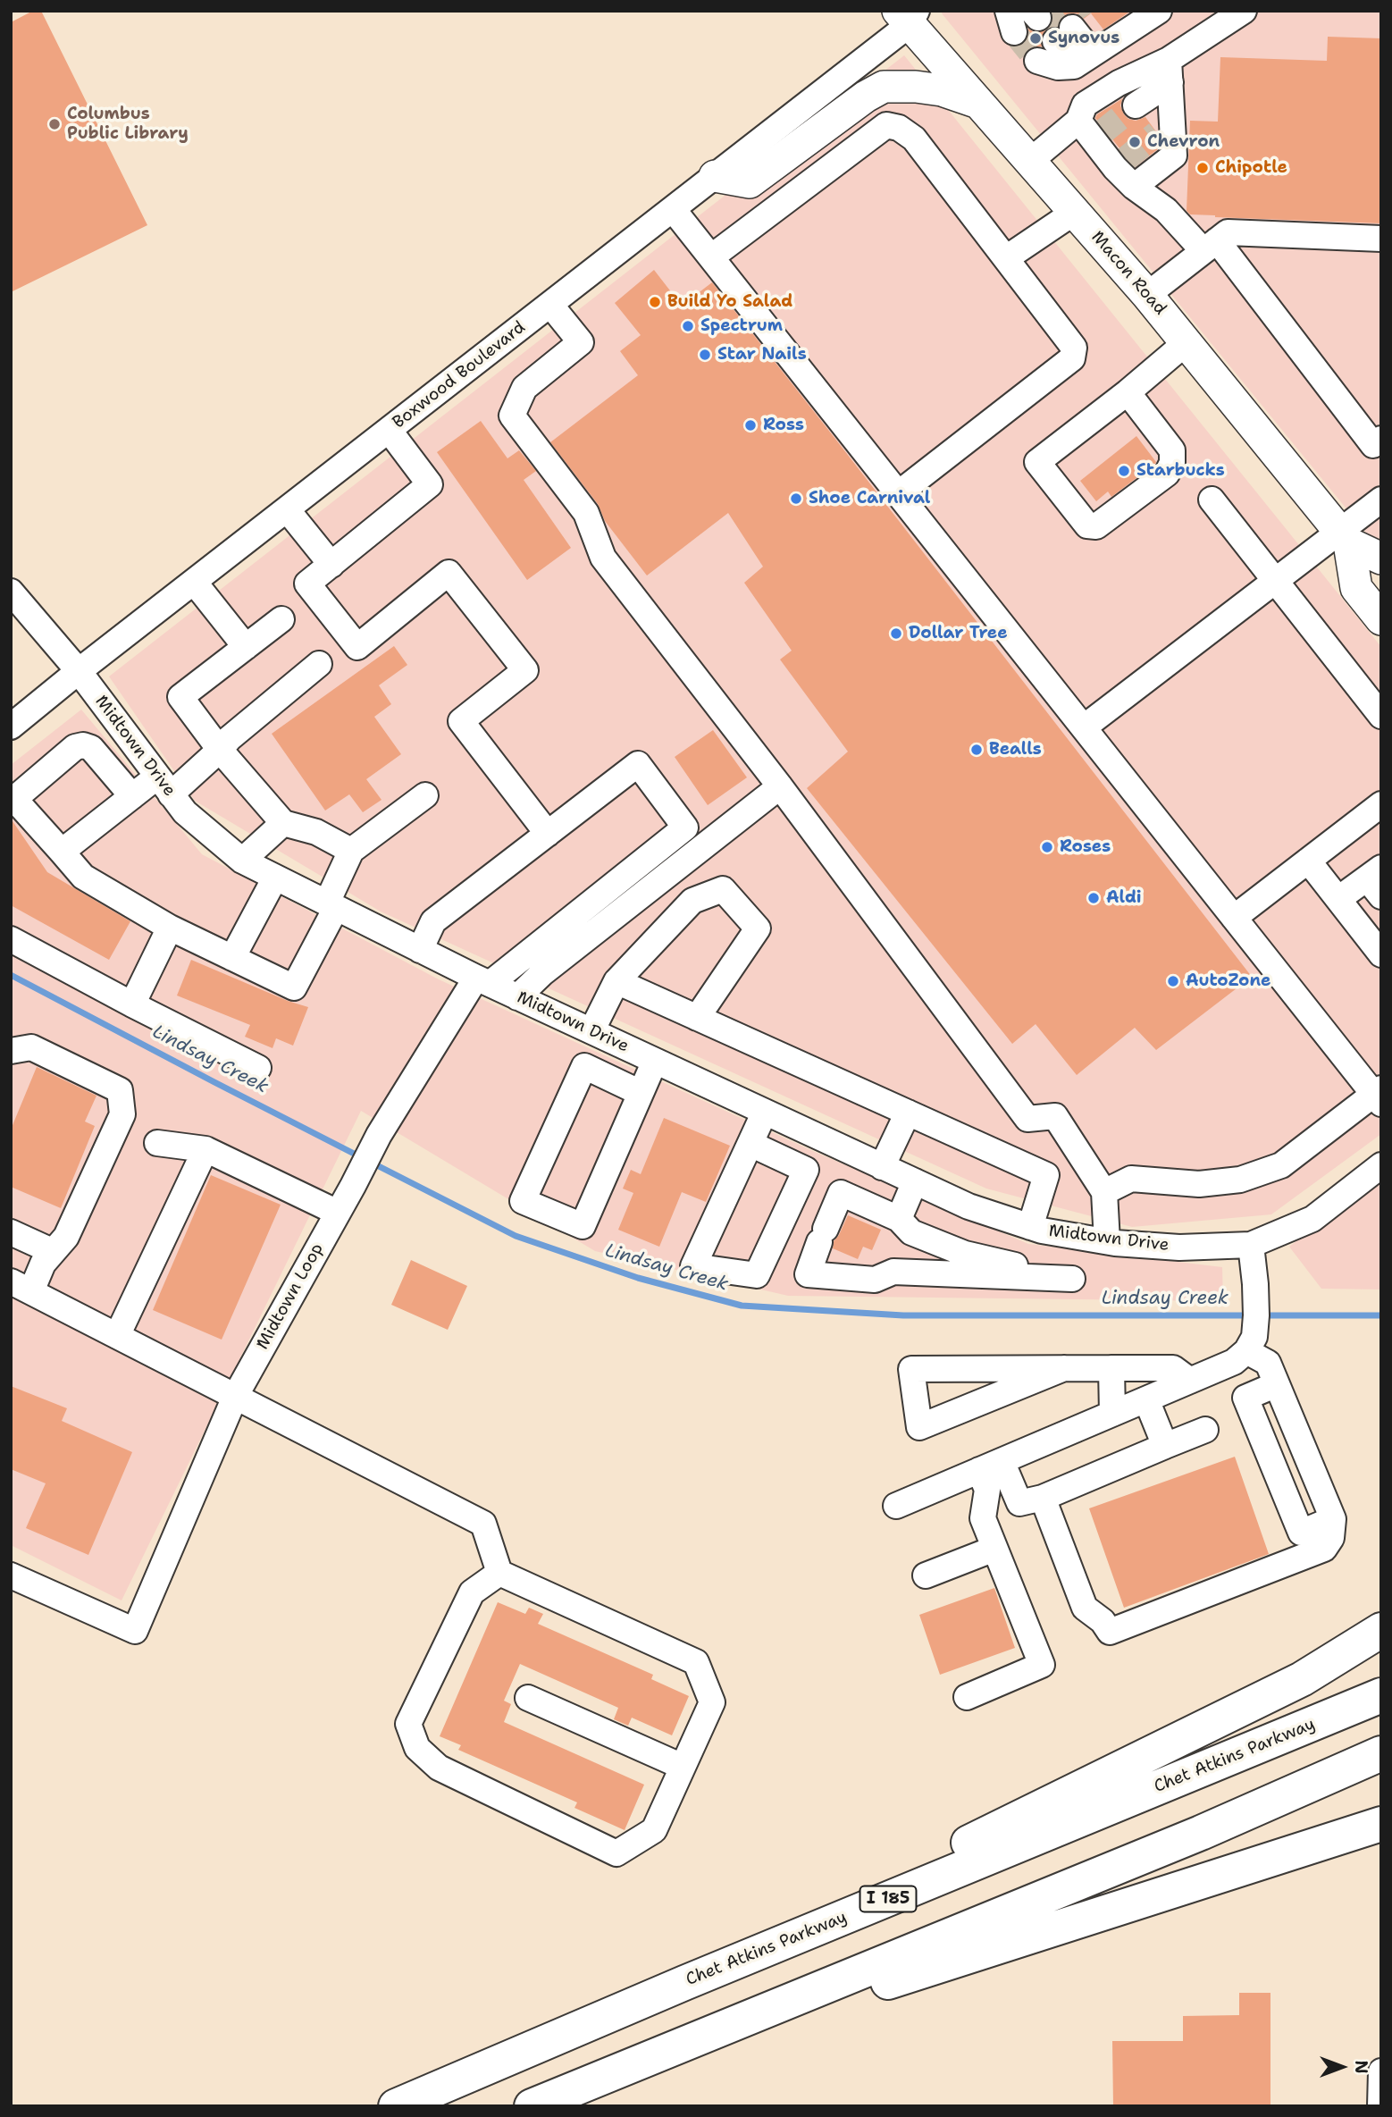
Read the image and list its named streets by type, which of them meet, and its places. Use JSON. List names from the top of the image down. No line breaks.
{"streets":{"highway":["Chet Atkins Parkway","I 185"],"main road":["Macon Road"],"street":["Boxwood Boulevard","Midtown Drive","Midtown Loop"]},"crossings":[["Macon Road","Boxwood Boulevard"],["Boxwood Boulevard","Midtown Drive"],["Midtown Drive","Midtown Loop"]],"water":["Lindsay Creek"],"places":["Synovus","Columbus Public Library","Chevron","Chipotle","Build Yo Salad","Spectrum","Star Nails","Ross","Starbucks","Shoe Carnival","Dollar Tree","Bealls","Roses","Aldi","AutoZone"],"north":"right"}
